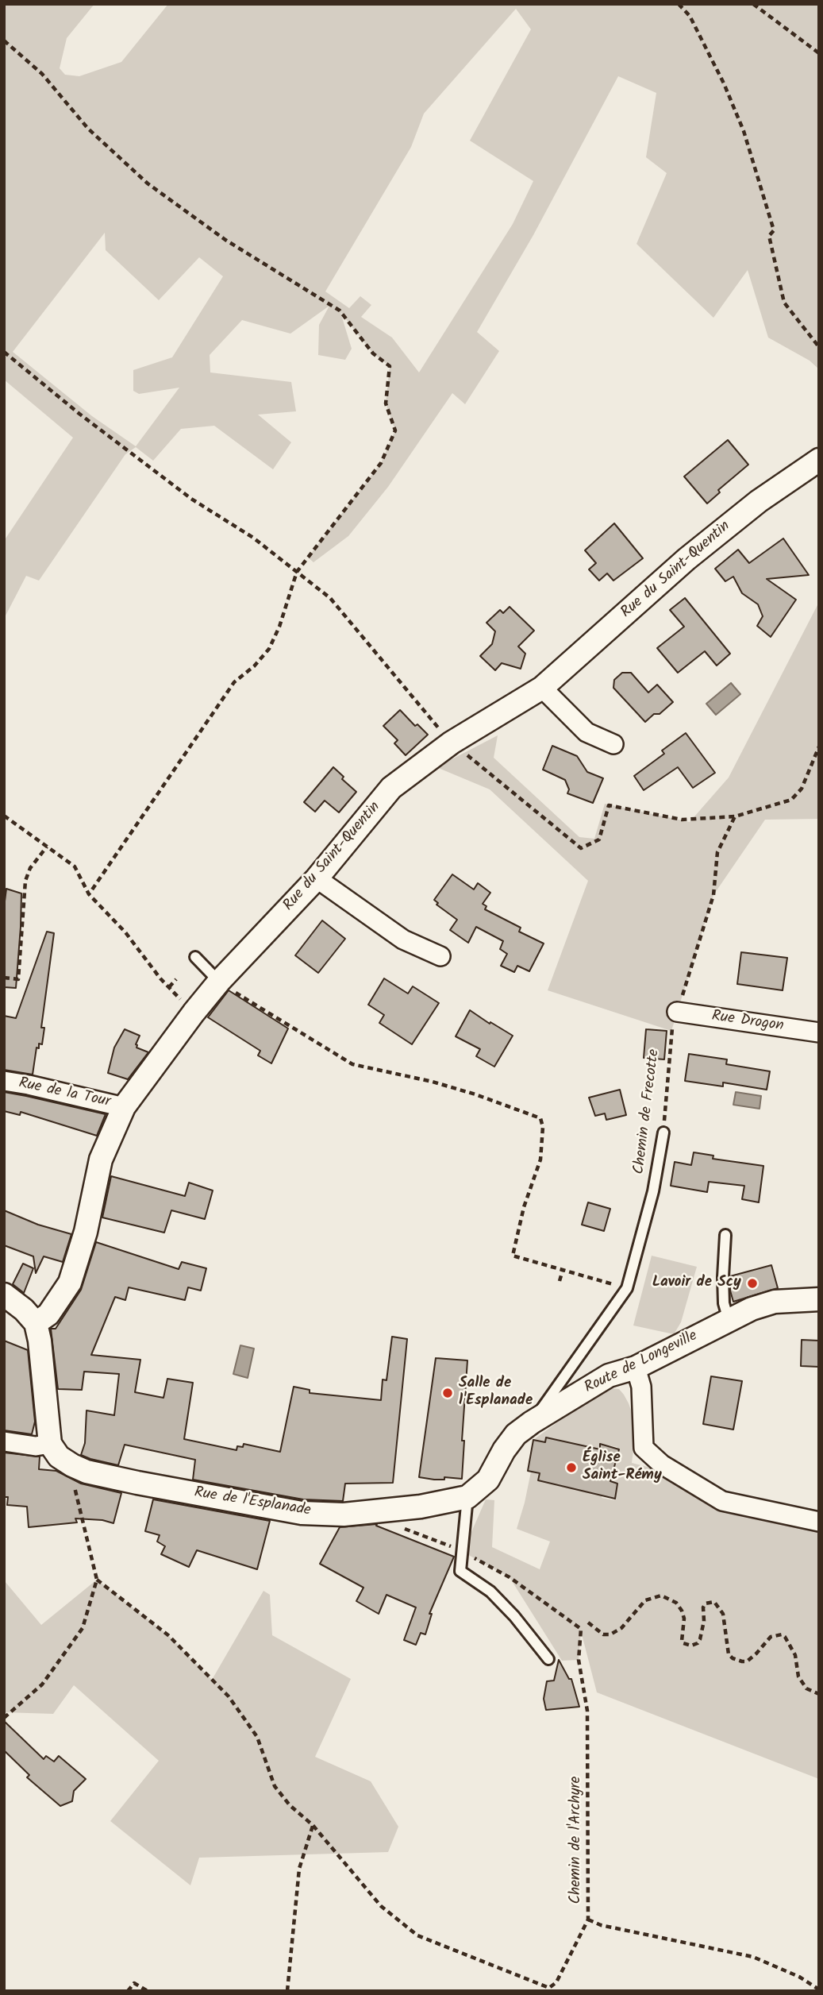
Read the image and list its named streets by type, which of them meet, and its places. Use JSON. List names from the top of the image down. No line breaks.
{"streets":{"street":["Rue du Saint-Quentin","Rue Drogon","Rue de la Tour","Route de Longeville","Rue de l'Esplanade"],"lane":["Chemin de Frecotte"],"path":["Chemin de l'Archyre"]},"crossings":[["Rue du Saint-Quentin","Rue de la Tour"],["Rue Drogon","Chemin de Frecotte"],["Chemin de Frecotte","Route de Longeville"],["Route de Longeville","Rue de l'Esplanade"]],"places":["Lavoir de Scy","Salle de l'Esplanade","Église Saint-Rémy"]}
